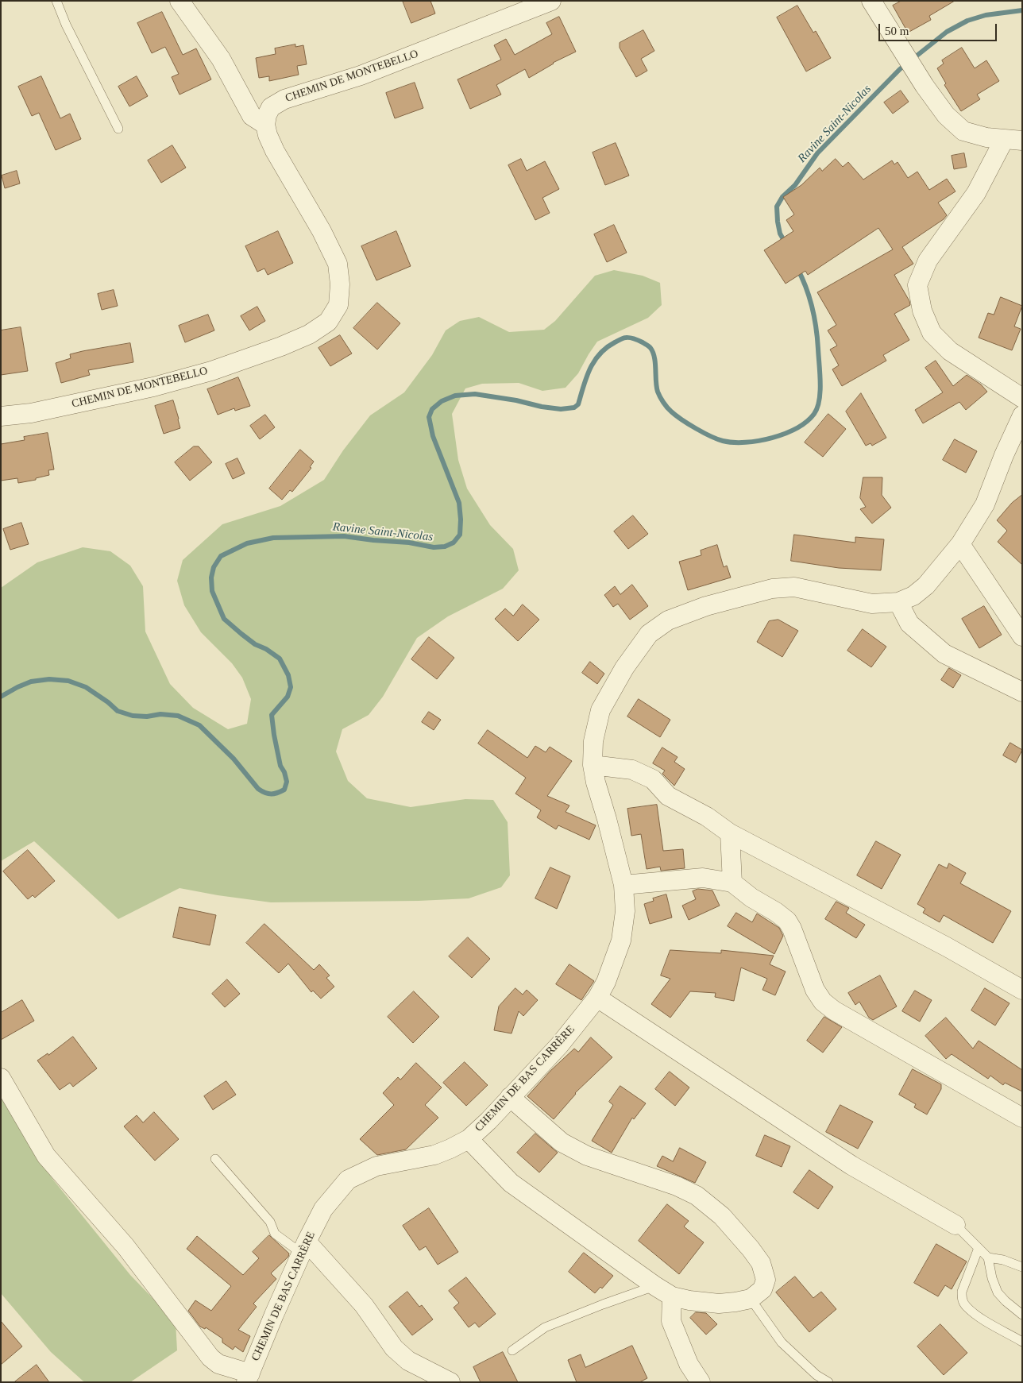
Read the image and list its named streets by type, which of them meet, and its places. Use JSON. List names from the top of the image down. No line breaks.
{"streets":{"street":["CHEMIN DE MONTEBELLO","CHEMIN DE BAS CARRÈRE"]},"water":["Ravine Saint-Nicolas"],"scale_bar":"50 m"}
